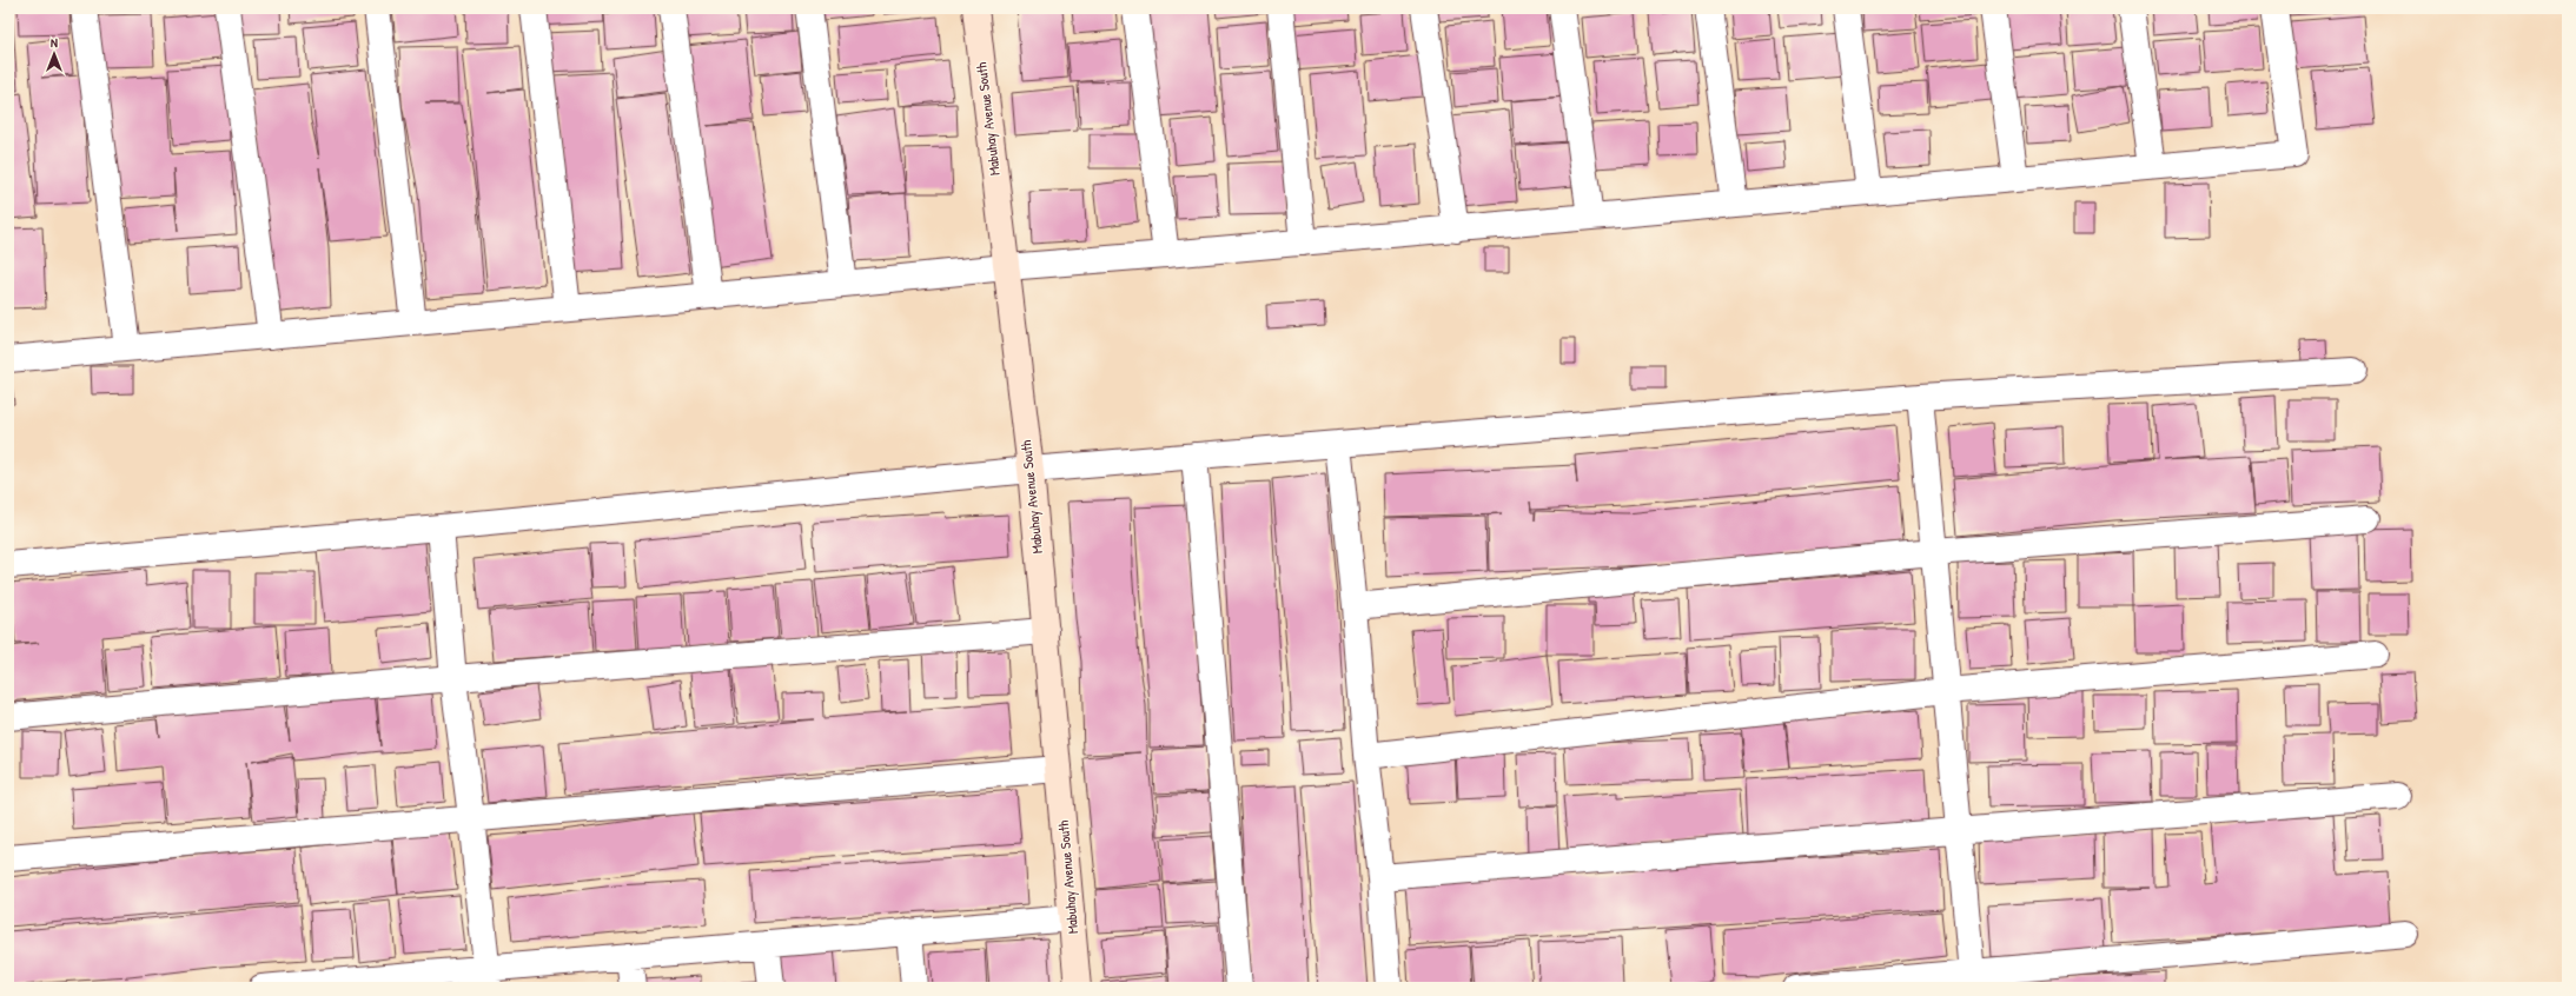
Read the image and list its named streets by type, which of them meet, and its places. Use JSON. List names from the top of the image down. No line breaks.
{"streets":{"street":["Mabuhay Avenue South"]},"north":"top"}
